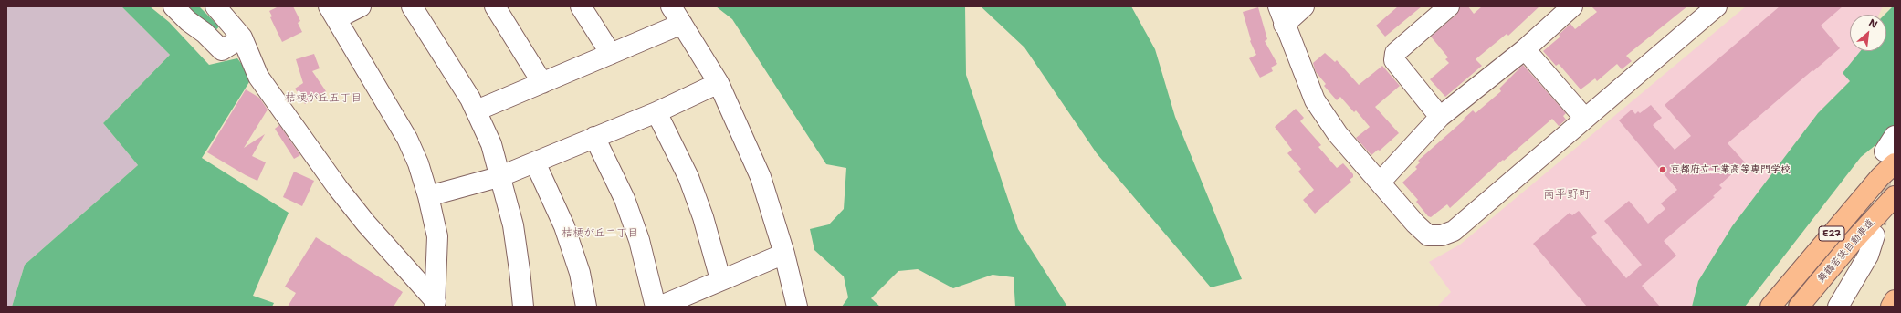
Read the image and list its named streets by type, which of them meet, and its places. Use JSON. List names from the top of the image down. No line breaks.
{"streets":{"main road":["E27","舞鶴若狭自動車道"]},"districts":["桔梗が丘五丁目","南平野町","桔梗が丘二丁目"],"places":["京都府立工業高等専門学校"],"north":"top right"}
